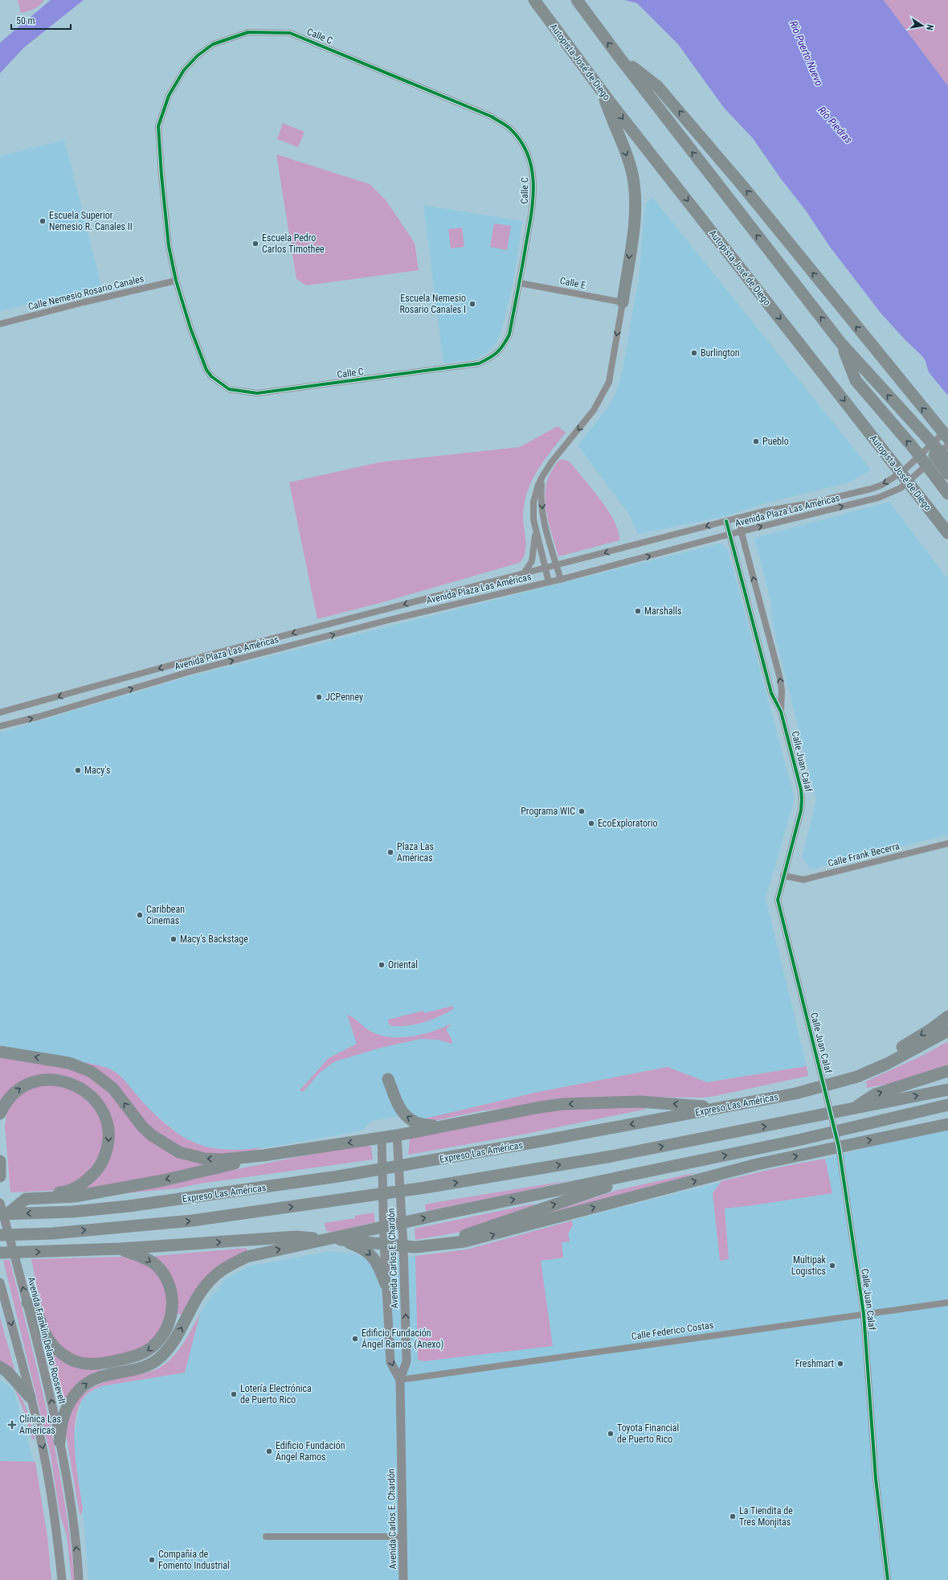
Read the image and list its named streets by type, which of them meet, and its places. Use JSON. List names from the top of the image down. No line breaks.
{"streets":{"highway":["Autopista José de Diego","Expreso Las Américas"],"street":["Calle C","Calle E","Calle Nemesio Rosario Canales","Avenida Plaza Las Américas","Calle Juan Calaf","Calle Frank Becerra","Avenida Carlos E. Chardón","Calle Federico Costas","Avenida Franklin Delano Roosevelt"]},"crossings":[["Calle C","Calle E"],["Calle C","Calle Nemesio Rosario Canales"],["Avenida Plaza Las Américas","Calle Juan Calaf"],["Calle Juan Calaf","Calle Frank Becerra"],["Calle Juan Calaf","Calle Federico Costas"],["Avenida Carlos E. Chardón","Calle Federico Costas"]],"water":["Río Puerto Nuevo","Río Piedras"],"places":{"other":["Escuela Superior Nemesio R. Canales II","Escuela Pedro Carlos Timothee","Escuela Nemesio Rosario Canales I","Burlington","Pueblo","Marshalls","JCPenney","Macy's","Programa WIC","EcoExploratorio","Plaza Las Américas","Caribbean Cinemas","Macy's Backstage","Oriental","Multipak Logistics","Edificio Fundación Ángel Ramos (Anexo)","Freshmart","Lotería Electrónica de Puerto Rico","Toyota Financial de Puerto Rico","Edificio Fundación Ángel Ramos","La Tiendita de Tres Monjitas","Compañía de Fomento Industrial"],"health":["Clínica Las Américas"]},"scale_bar":"50 m","north":"right"}
